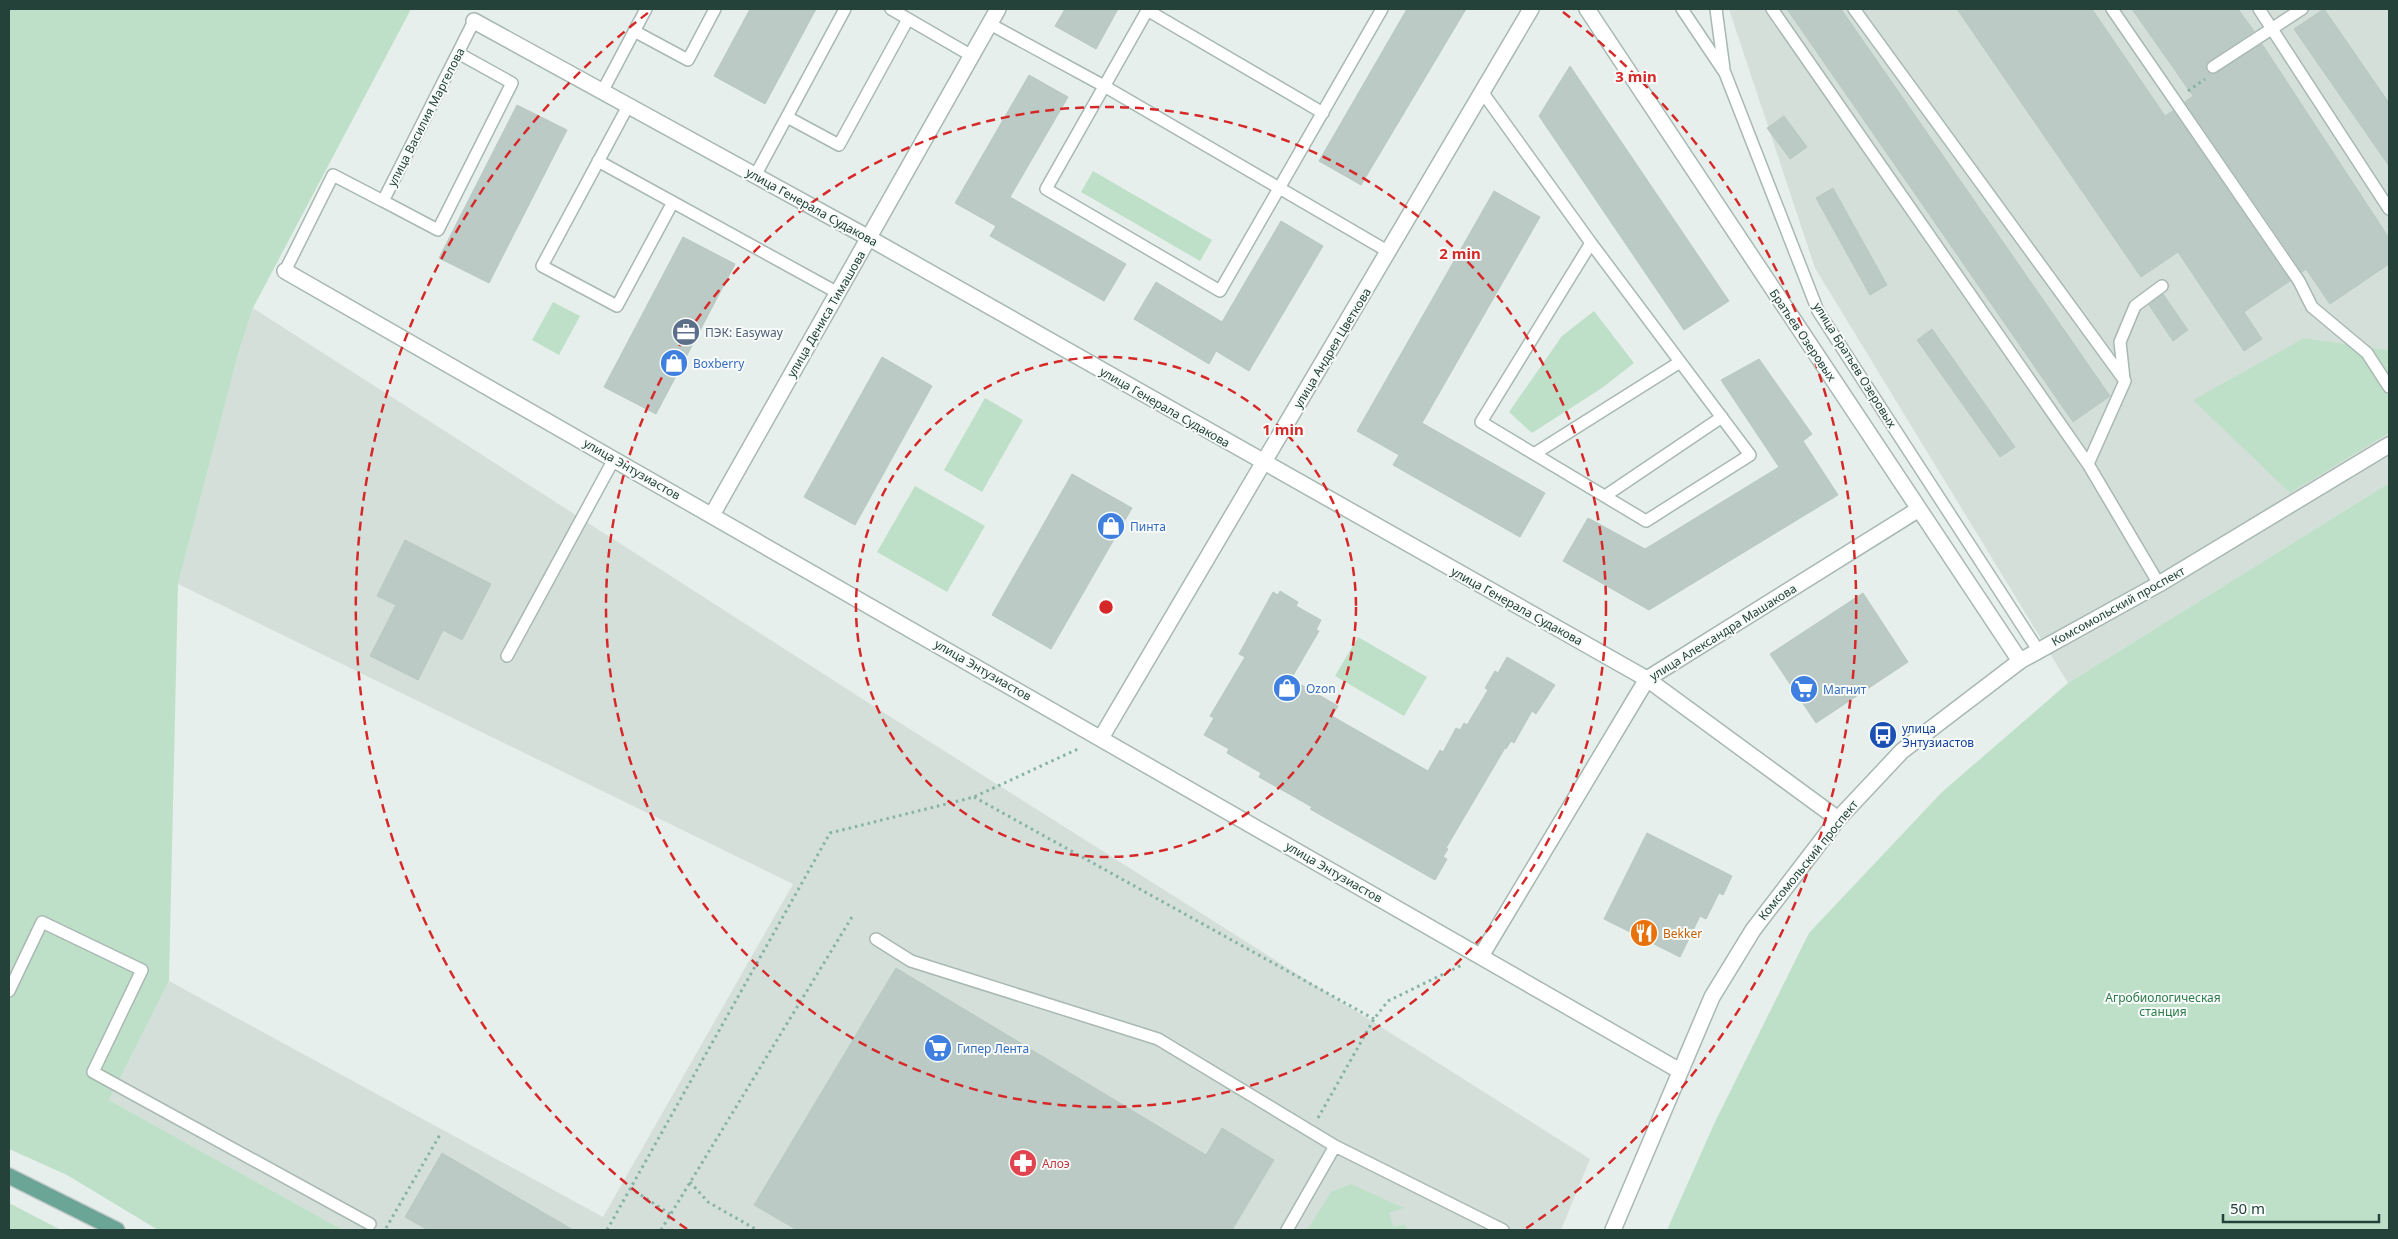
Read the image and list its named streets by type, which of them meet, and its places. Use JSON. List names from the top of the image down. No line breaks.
{"streets":{"street":["улица Генерала Судакова","улица Дениса Тимашова","Братьев Озеровых","улица Андрея Цветкова","улица Энтузиастов","Комсомольский проспект","улица Александра Машакова"],"lane":["улица Василия Маргелова","улица Братьев Озеровых"]},"crossings":[["улица Василия Маргелова","улица Генерала Судакова"],["улица Василия Маргелова","улица Энтузиастов"],["улица Генерала Судакова","улица Дениса Тимашова"],["улица Генерала Судакова","улица Андрея Цветкова"],["улица Генерала Судакова","Комсомольский проспект"],["улица Генерала Судакова","улица Александра Машакова"],["улица Дениса Тимашова","улица Энтузиастов"],["Братьев Озеровых","Комсомольский проспект"],["Братьев Озеровых","улица Александра Машакова"],["улица Андрея Цветкова","улица Энтузиастов"],["улица Братьев Озеровых","Комсомольский проспект"],["улица Энтузиастов","Комсомольский проспект"],["улица Энтузиастов","улица Александра Машакова"]],"parks":["Агробиологическая станция"],"places":{"office":["ПЭК: Easyway"],"shop":["Boxberry","Пинта","Ozon"],"supermarket":["Магнит","Гипер Лента"],"bus stop":["улица Энтузиастов"],"restaurant":["Bekker"],"pharmacy":["Алоэ"]},"scale_bar":"50 m","rings":["3 min","2 min","1 min"]}
